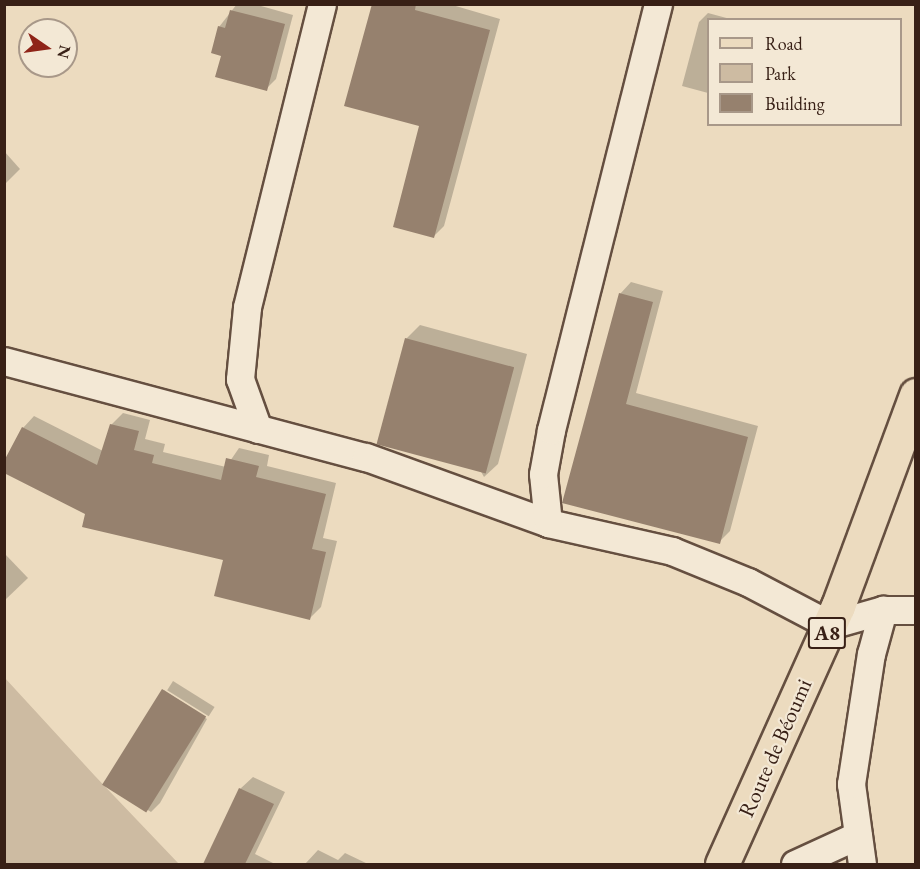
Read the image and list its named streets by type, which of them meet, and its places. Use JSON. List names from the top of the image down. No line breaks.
{"streets":{"main road":["A8","Route de Béoumi"]},"legend":["Road","Park","Building"],"north":"right"}
